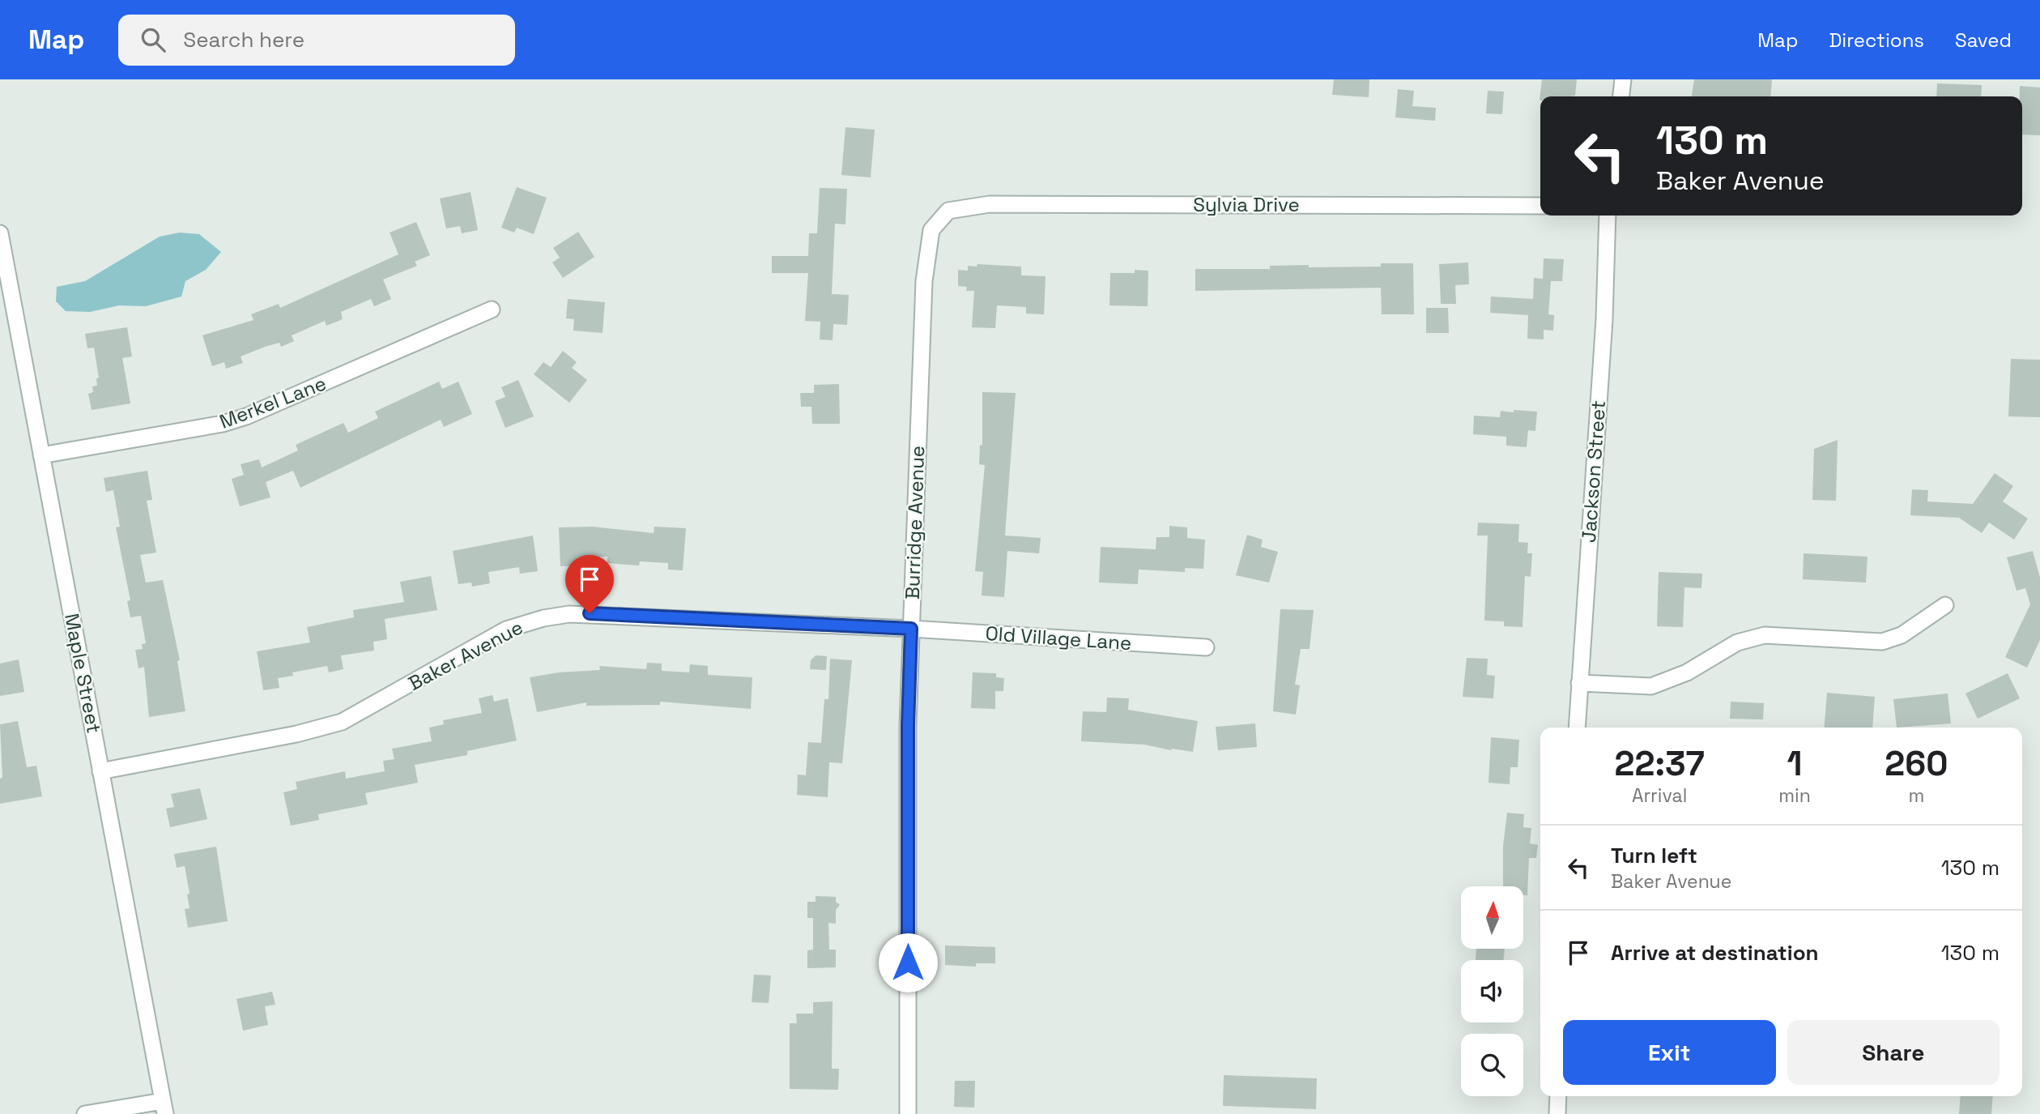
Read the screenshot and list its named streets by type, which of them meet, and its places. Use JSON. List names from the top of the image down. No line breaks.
{"streets":{"street":["Sylvia Drive","Merkel Lane","Jackson Street","Burridge Avenue","Old Village Lane","Baker Avenue","Maple Street"]},"crossings":[["Sylvia Drive","Burridge Avenue"],["Merkel Lane","Maple Street"],["Burridge Avenue","Old Village Lane"],["Burridge Avenue","Baker Avenue"],["Old Village Lane","Baker Avenue"],["Baker Avenue","Maple Street"]],"north":"top","page":{"header":"Map","search":"Search here","nav":["Map","Directions","Saved"],"turn":["130 m","Baker Avenue"],"eta":["22:37","Arrival","1","min","260","m"],"list":[{"name":"Turn left","note":"Baker Avenue","value":"130 m"},{"name":"Arrive at destination","value":"130 m"}],"buttons":["Exit","Share"]}}
